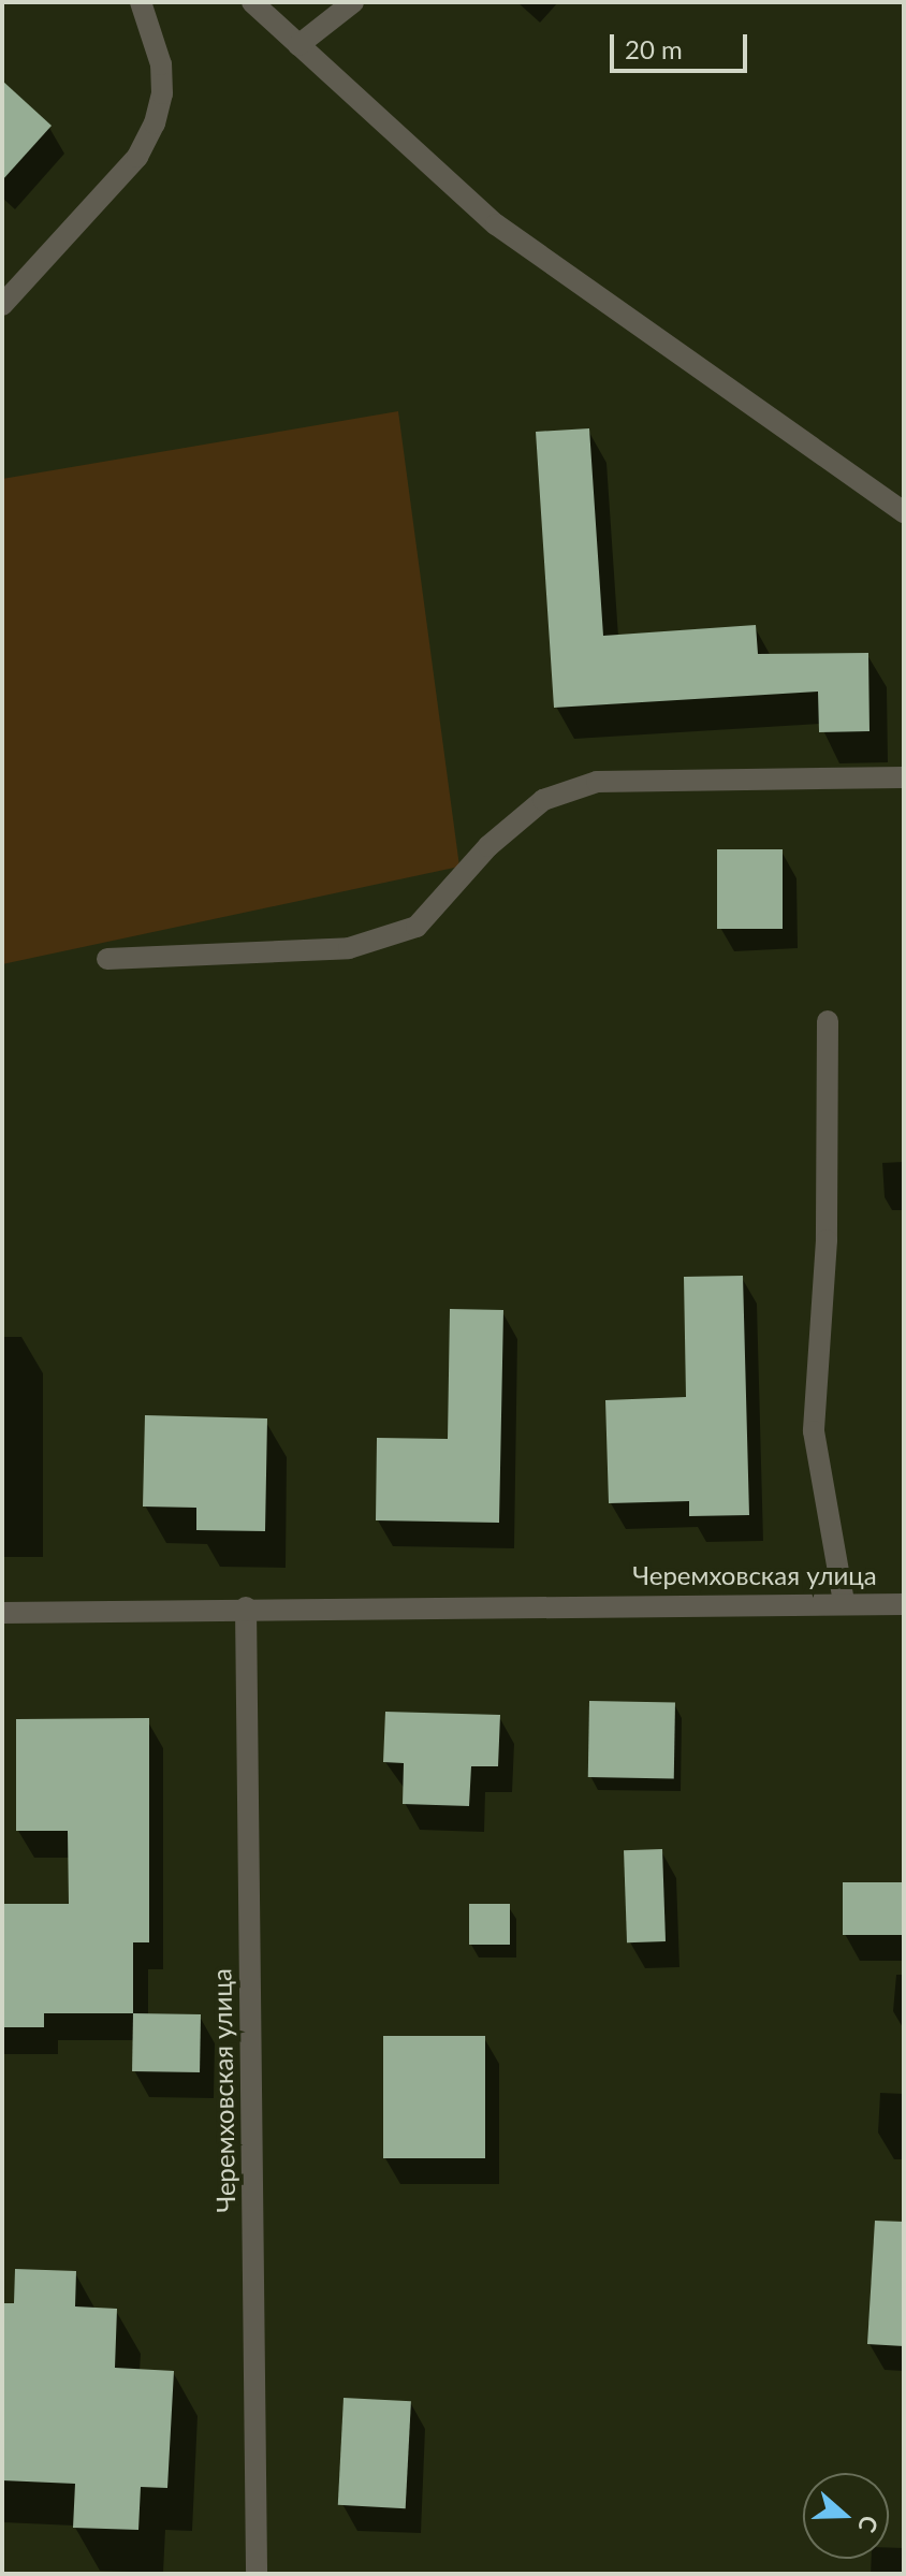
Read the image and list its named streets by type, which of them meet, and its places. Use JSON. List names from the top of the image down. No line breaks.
{"streets":{"street":["Черемховская улица"]},"scale_bar":"20 m","north":"right"}
